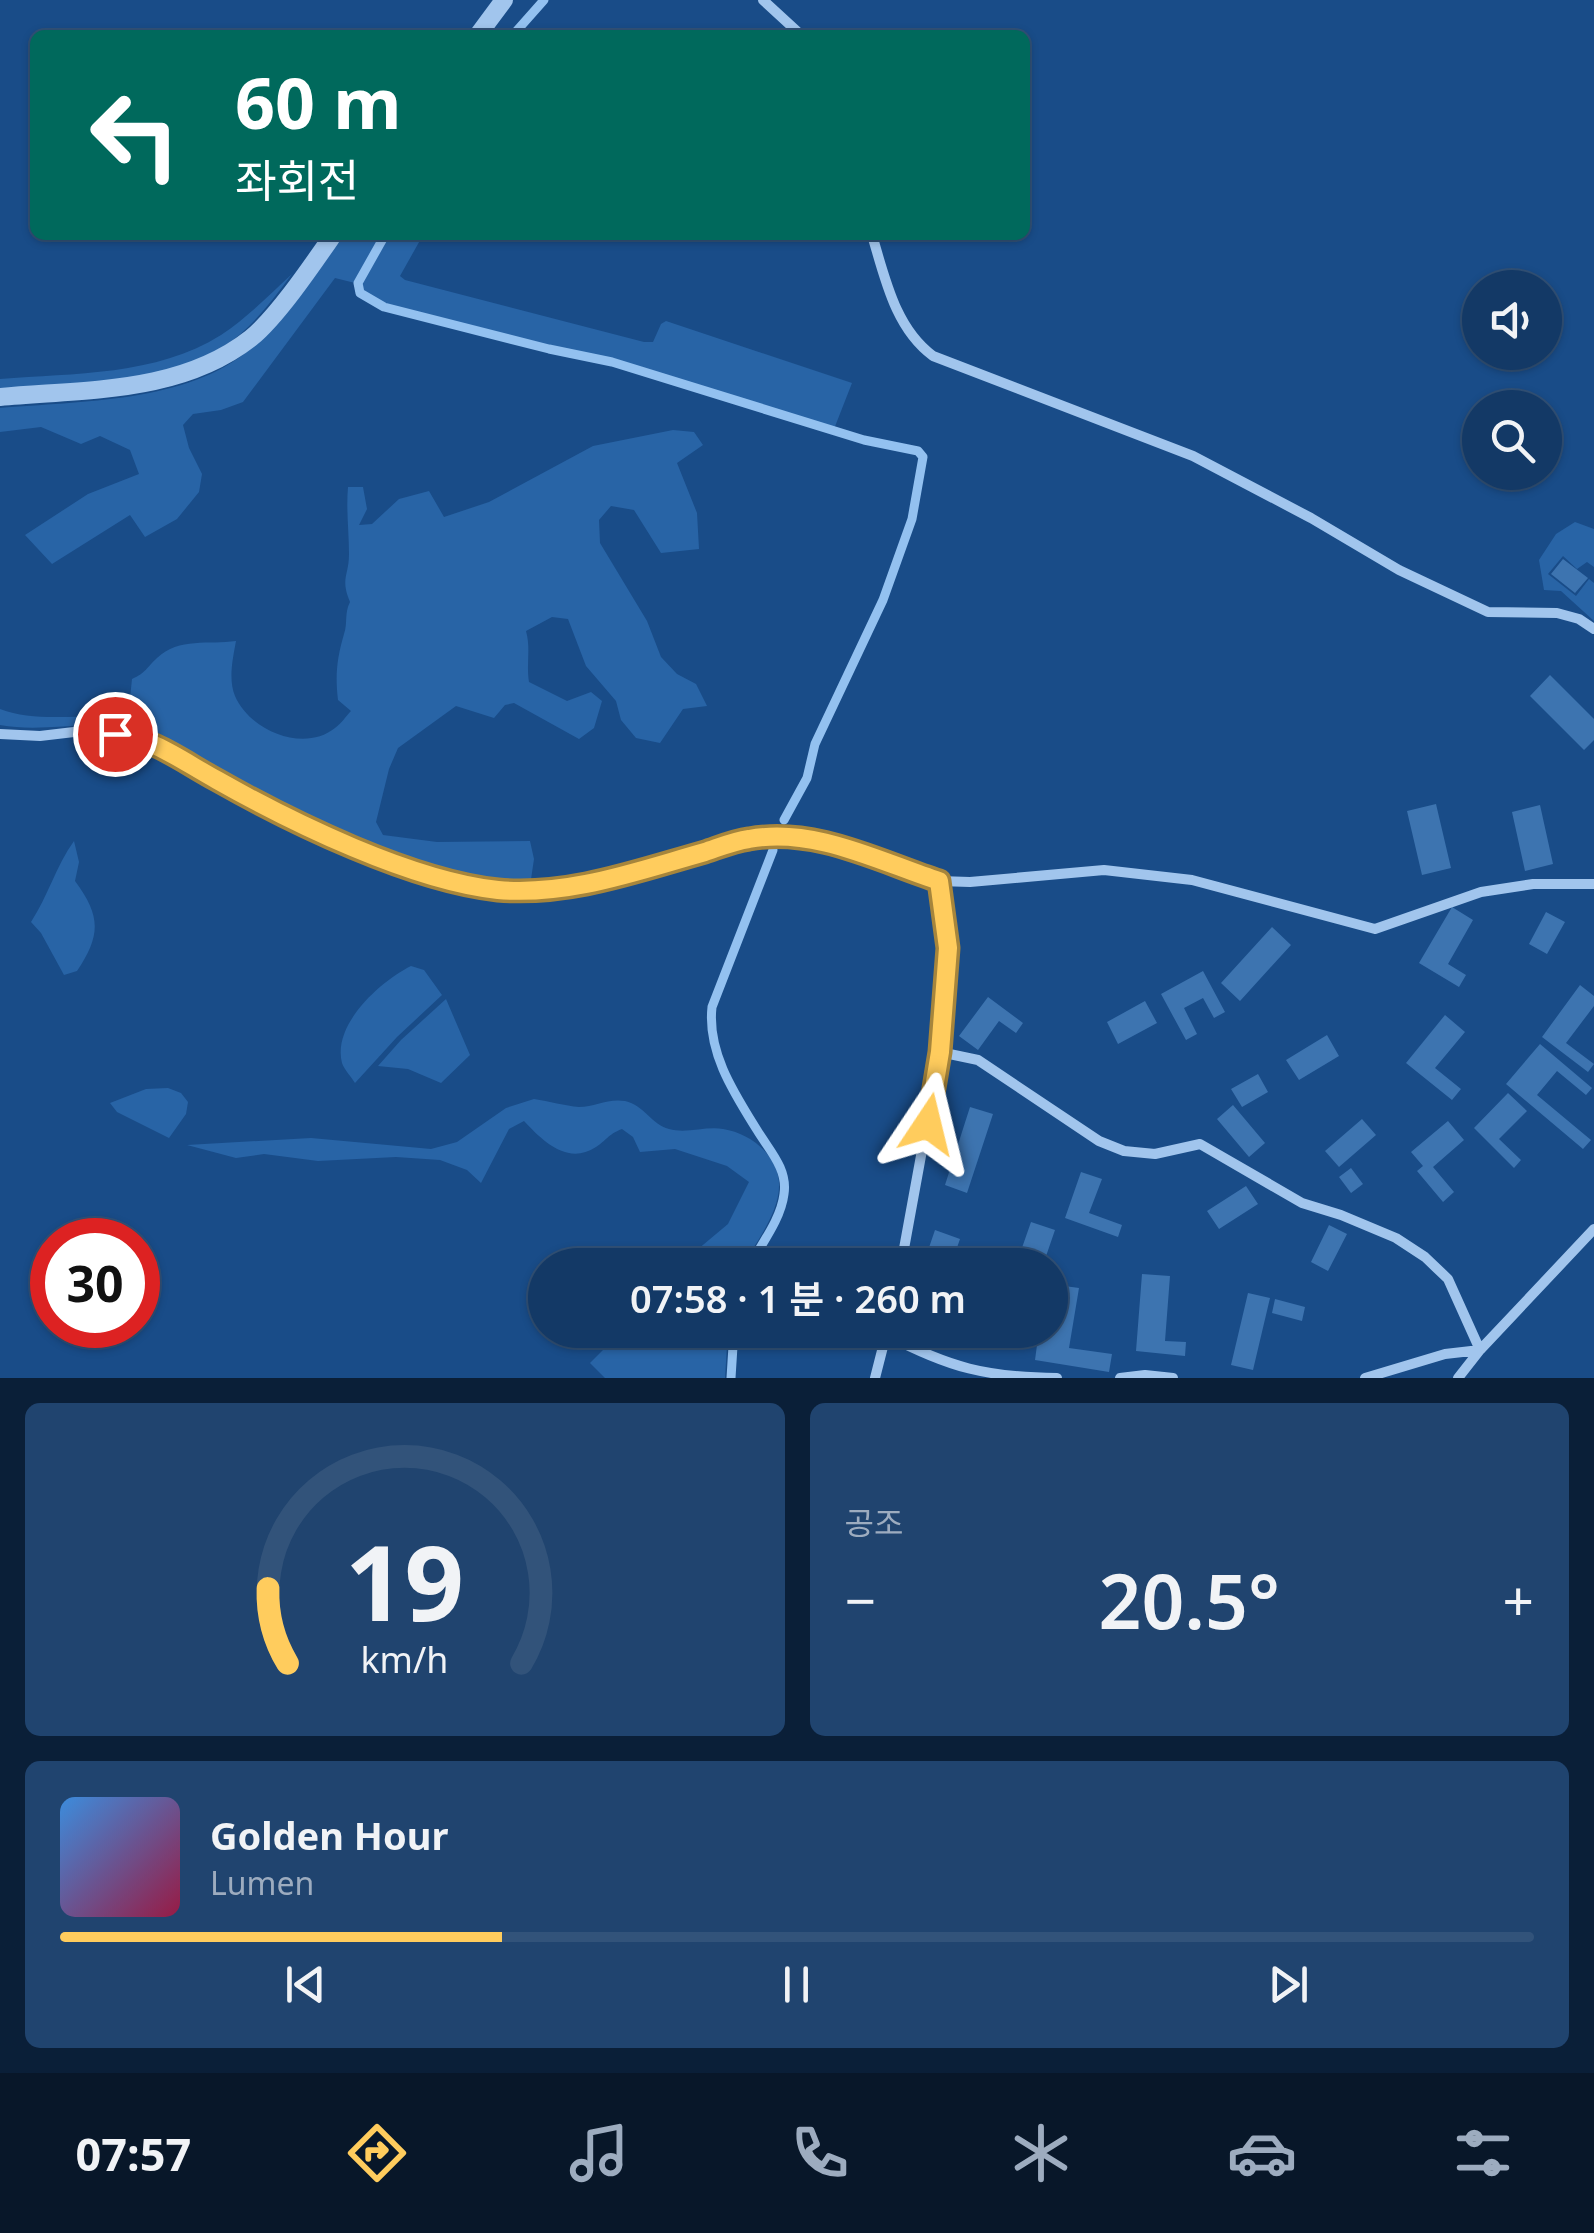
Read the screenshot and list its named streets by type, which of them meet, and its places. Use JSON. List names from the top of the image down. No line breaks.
{"page":{"turn":["60 m","좌회전"],"limit":"30","trip":"07:58 · 1 분 · 260 m","tile":"공조","heat":["−","20.5°","+"],"song":["Golden Hour","Lumen"],"tabs":"07:57","gauge":["19","km/h"]}}
